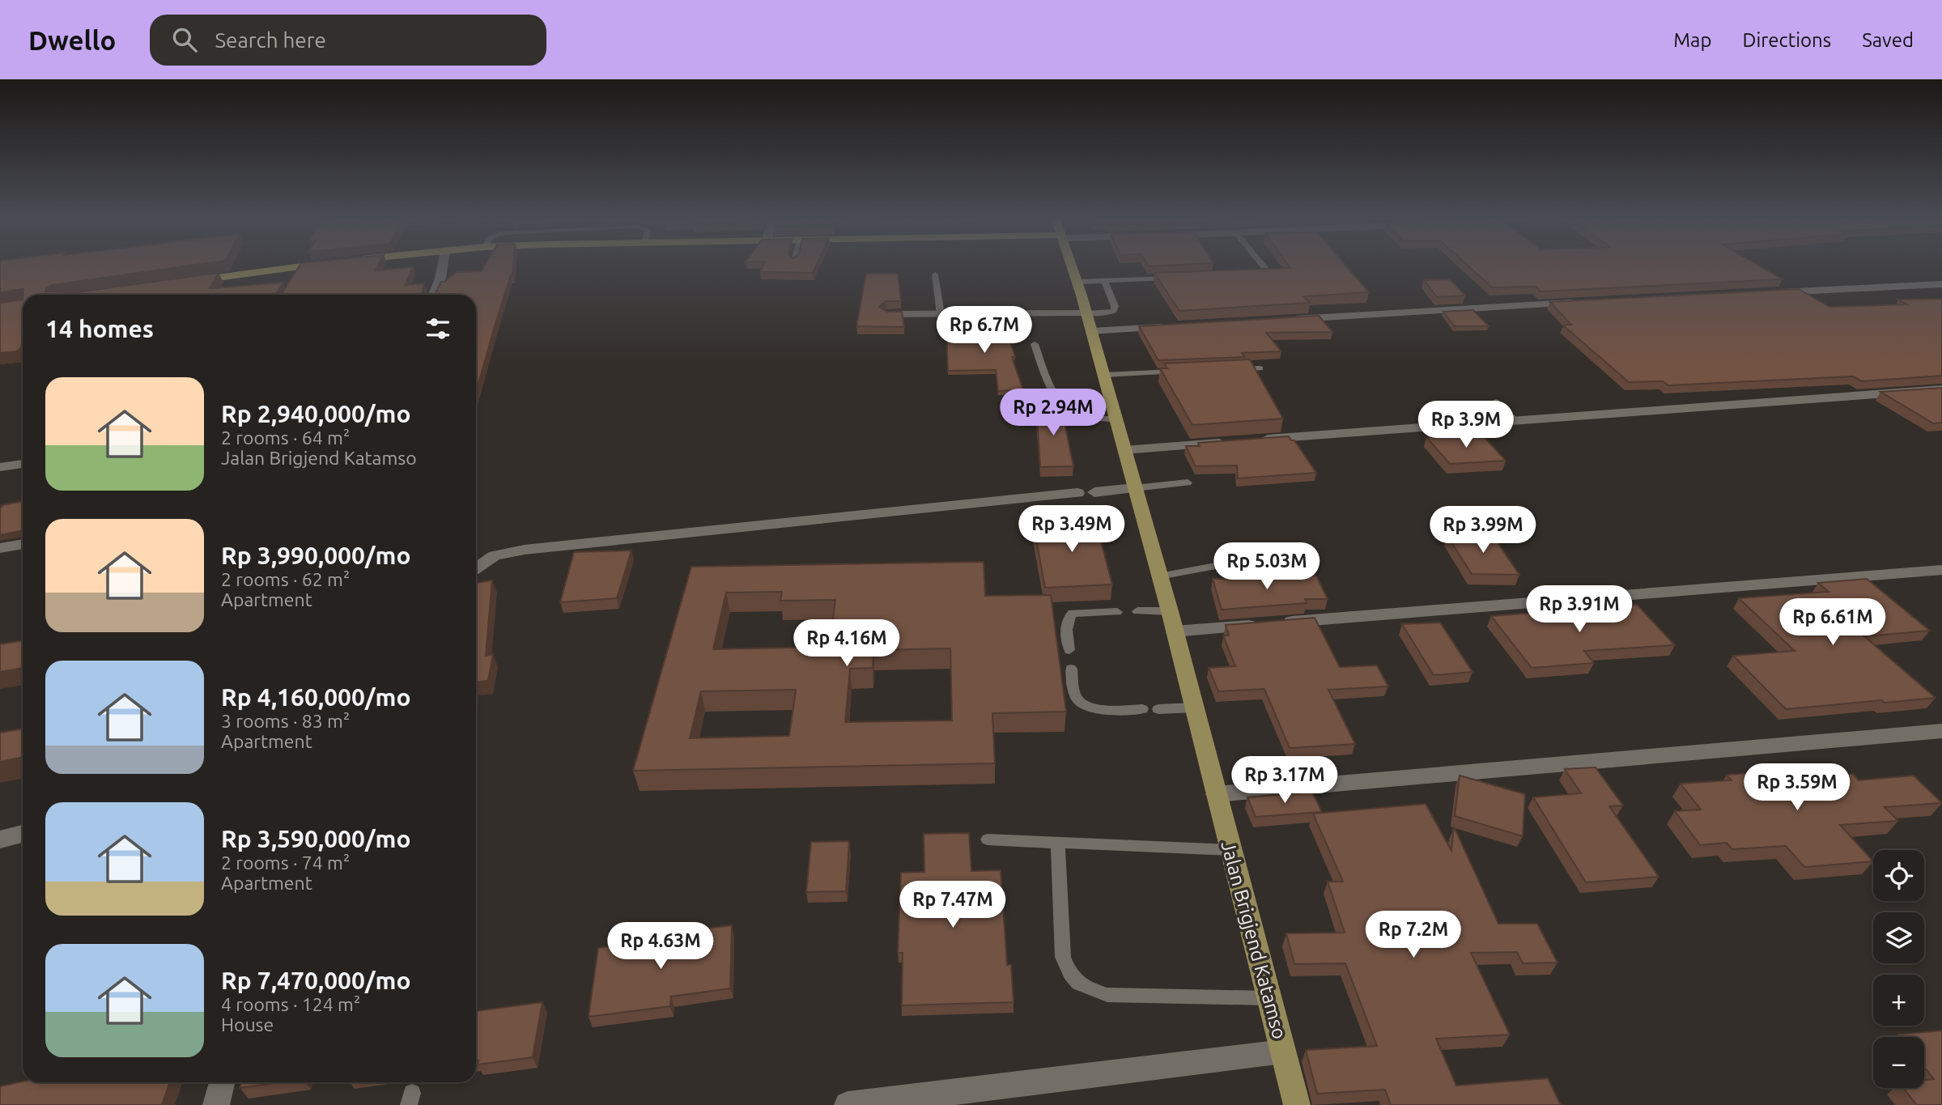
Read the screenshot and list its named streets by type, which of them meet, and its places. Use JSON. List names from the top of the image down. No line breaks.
{"streets":{"main road":["Jalan Brigjend Katamso"]},"page":{"header":"Dwello","search":"Search here","nav":["Map","Directions","Saved"],"heading":"14 homes","price":["Rp 6.7M","Rp 2.94M","Rp 3.9M","Rp 3.49M","Rp 3.99M","Rp 5.03M","Rp 3.91M","Rp 6.61M","Rp 4.16M","Rp 3.17M","Rp 3.59M","Rp 7.47M","Rp 7.2M","Rp 4.63M"],"list":[{"name":"Rp 2,940,000/mo","note":"2 rooms · 64 m² · Jalan Brigjend Katamso"},{"name":"Rp 3,990,000/mo","note":"2 rooms · 62 m² · Apartment"},{"name":"Rp 4,160,000/mo","note":"3 rooms · 83 m² · Apartment"},{"name":"Rp 3,590,000/mo","note":"2 rooms · 74 m² · Apartment"},{"name":"Rp 7,470,000/mo","note":"4 rooms · 124 m² · House"}],"map_buttons":["+","−"]}}
